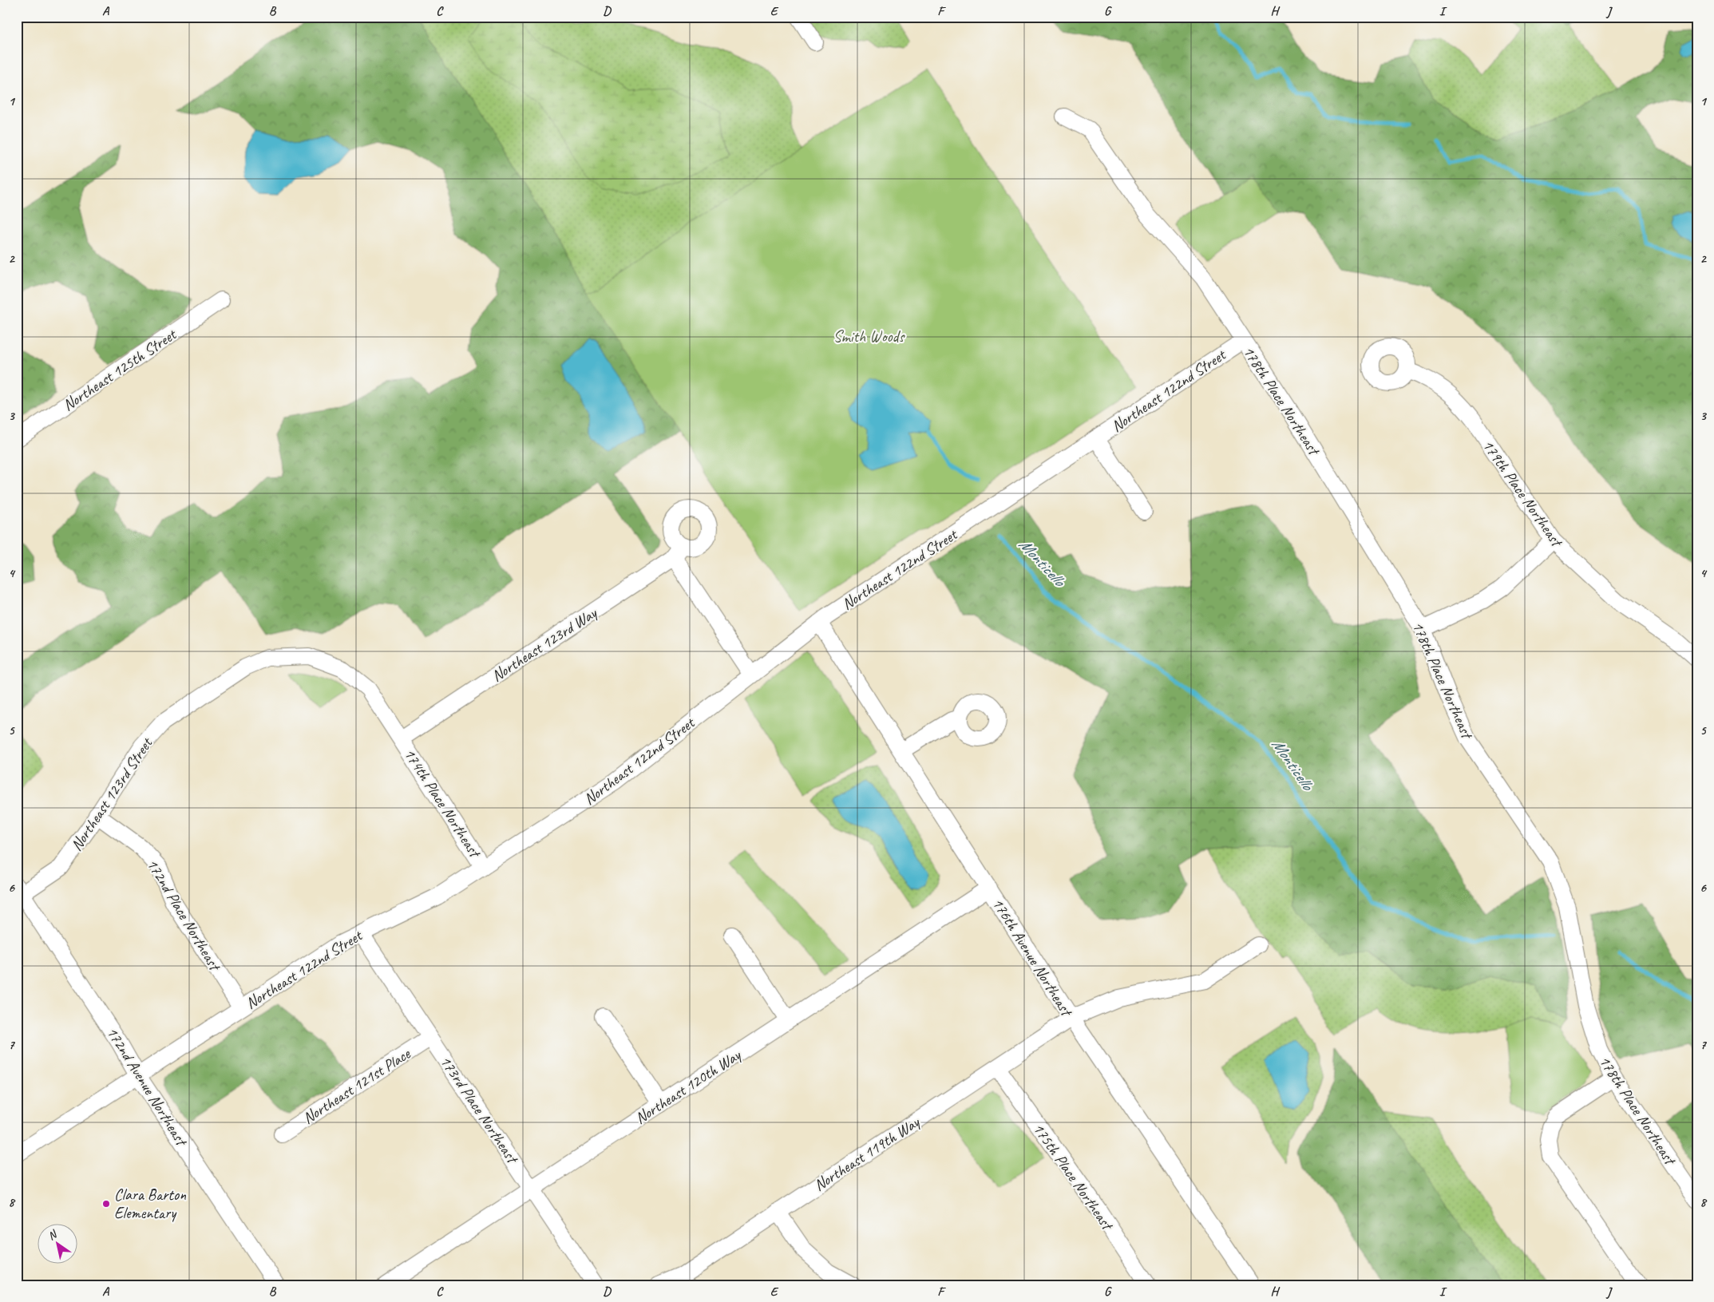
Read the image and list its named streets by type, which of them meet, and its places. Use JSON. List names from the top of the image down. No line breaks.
{"streets":{"street":["Northeast 125th Street","Northeast 122nd Street","178th Place Northeast","179th Place Northeast","Northeast 123rd Way","Northeast 123rd Street","174th Place Northeast","172nd Place Northeast","176th Avenue Northeast","172nd Avenue Northeast","Northeast 121st Place","Northeast 120th Way","173rd Place Northeast","Northeast 119th Way","175th Place Northeast"]},"crossings":[["Northeast 122nd Street","178th Place Northeast"],["Northeast 122nd Street","Northeast 123rd Way"],["Northeast 122nd Street","174th Place Northeast"],["Northeast 122nd Street","172nd Place Northeast"],["Northeast 122nd Street","176th Avenue Northeast"],["Northeast 122nd Street","172nd Avenue Northeast"],["Northeast 122nd Street","173rd Place Northeast"],["Northeast 123rd Way","Northeast 123rd Street"],["Northeast 123rd Way","174th Place Northeast"],["Northeast 123rd Street","174th Place Northeast"],["Northeast 123rd Street","172nd Place Northeast"],["Northeast 123rd Street","172nd Avenue Northeast"],["176th Avenue Northeast","Northeast 120th Way"],["176th Avenue Northeast","Northeast 119th Way"],["Northeast 121st Place","173rd Place Northeast"],["Northeast 120th Way","173rd Place Northeast"],["Northeast 119th Way","175th Place Northeast"]],"water":["Monticello"],"parks":["Smith Woods"],"places":["Clara Barton Elementary"],"north":"top left","grid":{"columns":["A","B","C","D","E","F","G","H","I","J"],"rows":["1","2","3","4","5","6","7","8"]}}
